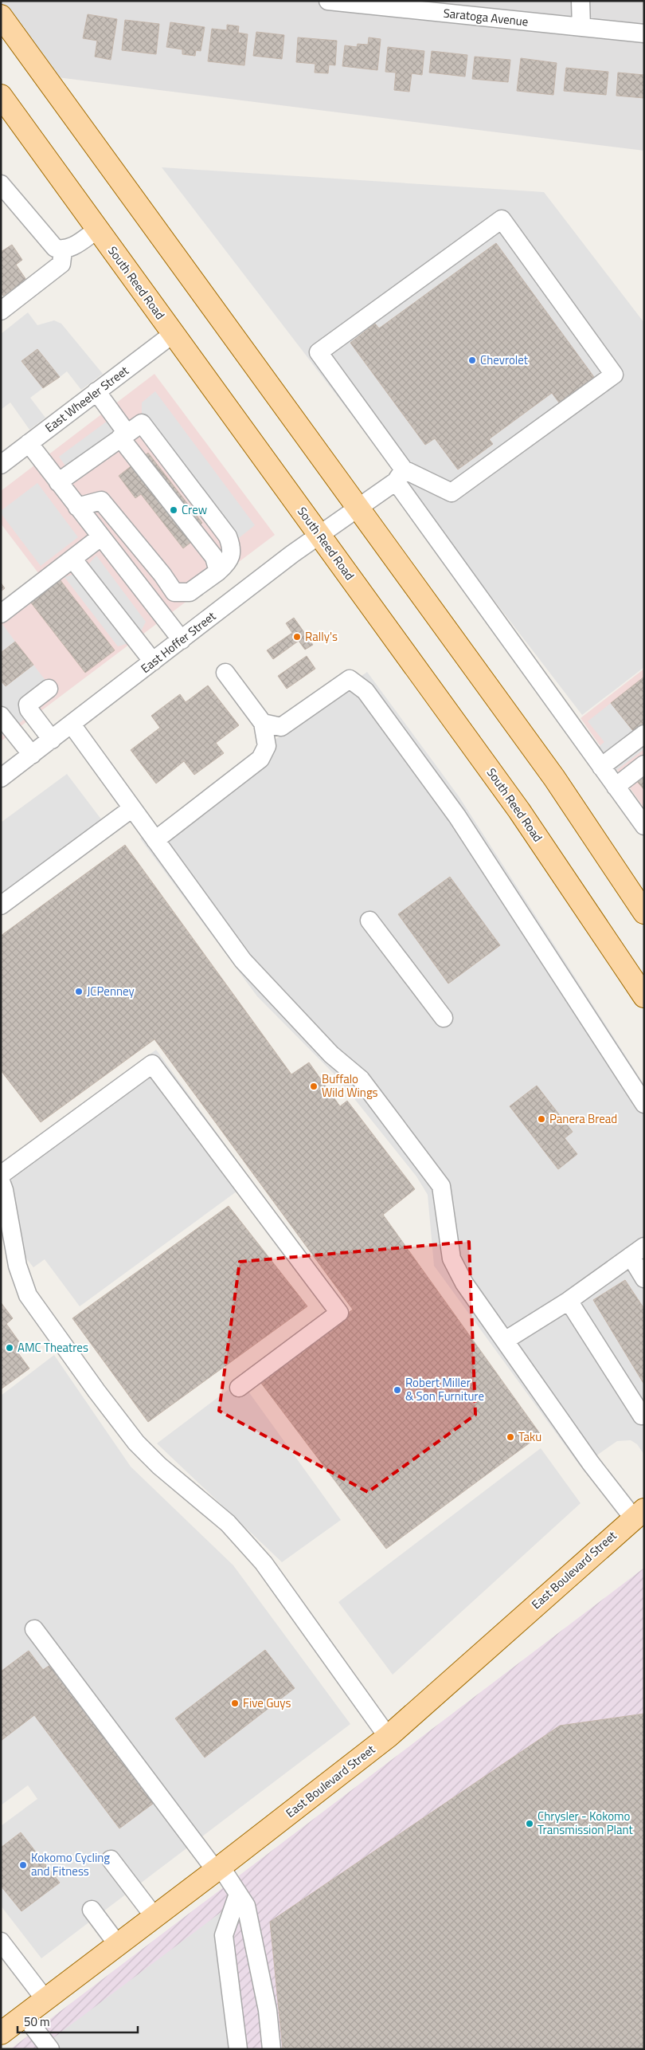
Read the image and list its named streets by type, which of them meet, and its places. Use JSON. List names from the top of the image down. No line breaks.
{"streets":{"main road":["South Reed Road","East Boulevard Street"],"street":["Saratoga Avenue","East Wheeler Street","East Hoffer Street"]},"crossings":[["South Reed Road","East Wheeler Street"],["South Reed Road","East Hoffer Street"]],"places":["Chevrolet","Crew","Rally's","JCPenney","Buffalo Wild Wings","Panera Bread","AMC Theatres","Robert Miller & Son Furniture","Taku","Five Guys","Chrysler - Kokomo Transmission Plant","Kokomo Cycling and Fitness"],"scale_bar":"50 m"}
